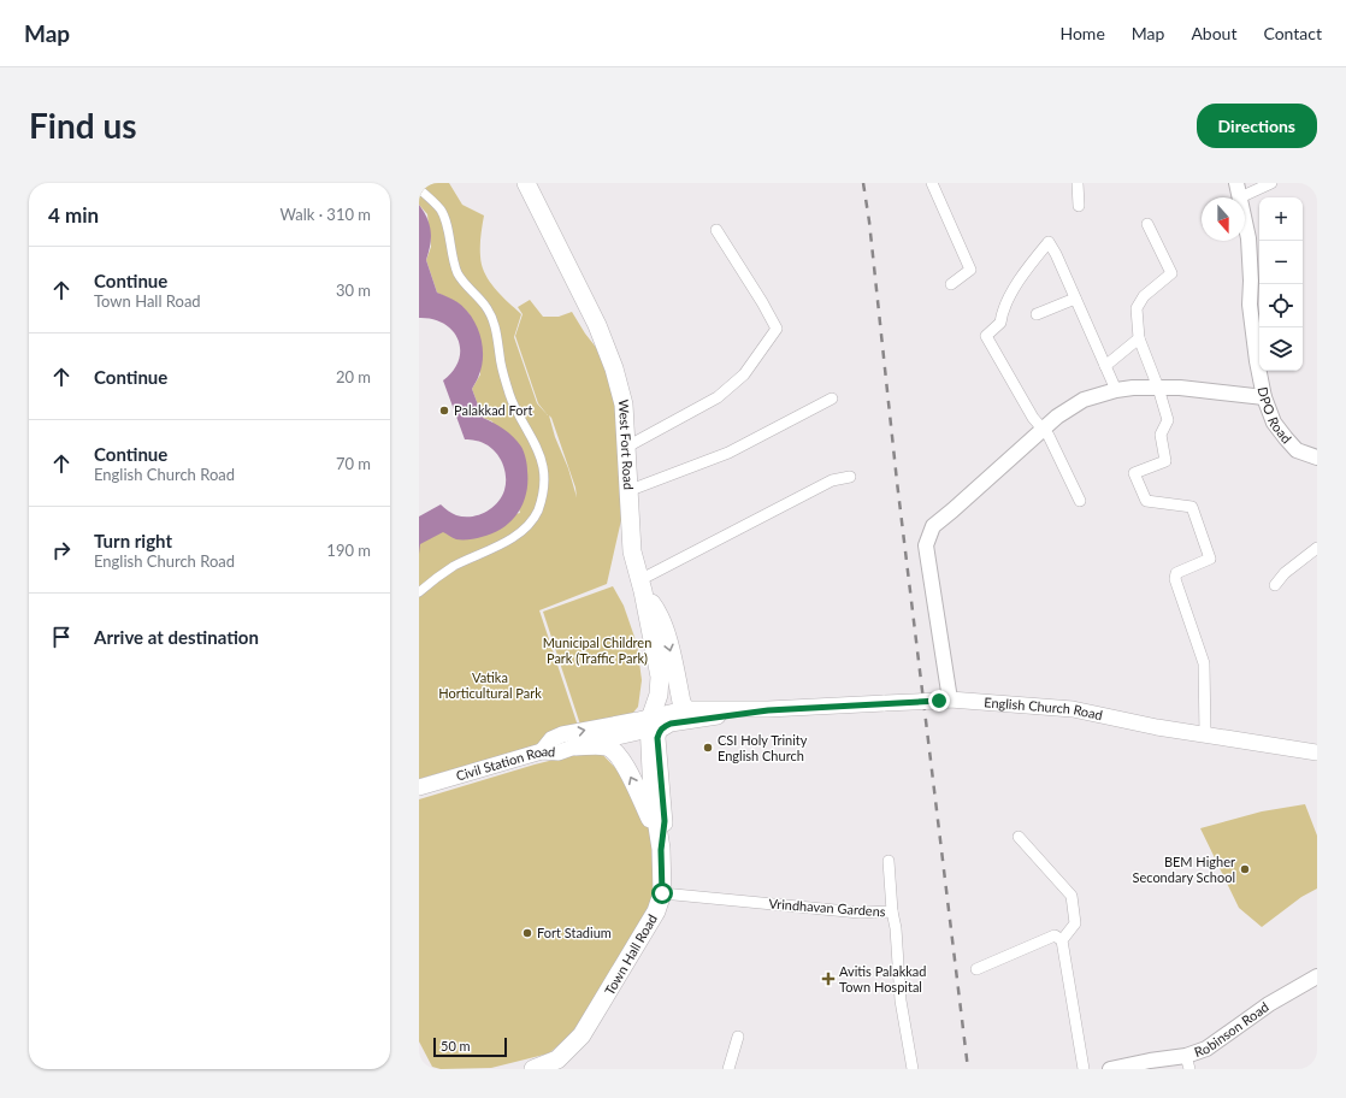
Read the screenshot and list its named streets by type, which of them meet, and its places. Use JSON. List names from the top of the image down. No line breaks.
{"streets":{"main road":["West Fort Road","English Church Road","Civil Station Road","Town Hall Road"],"street":["DPO Road","Vrindhavan Gardens","Robinson Road"]},"crossings":[["West Fort Road","Town Hall Road"],["English Church Road","Civil Station Road"],["English Church Road","Town Hall Road"],["Civil Station Road","Town Hall Road"],["Vrindhavan Gardens","Town Hall Road"]],"parks":["Municipal Children Park (Traffic Park)","Vatika Horticultural Park"],"places":{"other":["Palakkad Fort","CSI Holy Trinity English Church","BEM Higher Secondary School","Fort Stadium"],"health":["Avitis Palakkad Town Hospital"]},"scale_bar":"50 m","north":"bottom","page":{"header":"Map","nav":["Home","Map","About","Contact"],"buttons":"Directions","title":"Find us","heading":["4 min","Walk · 310 m"],"map_buttons":["+","−"],"list":[["Continue","Town Hall Road","30 m"],["Continue","20 m"],["Continue","English Church Road","70 m"],["Turn right","English Church Road","190 m"],"Arrive at destination"],"scale":"50 m"}}
